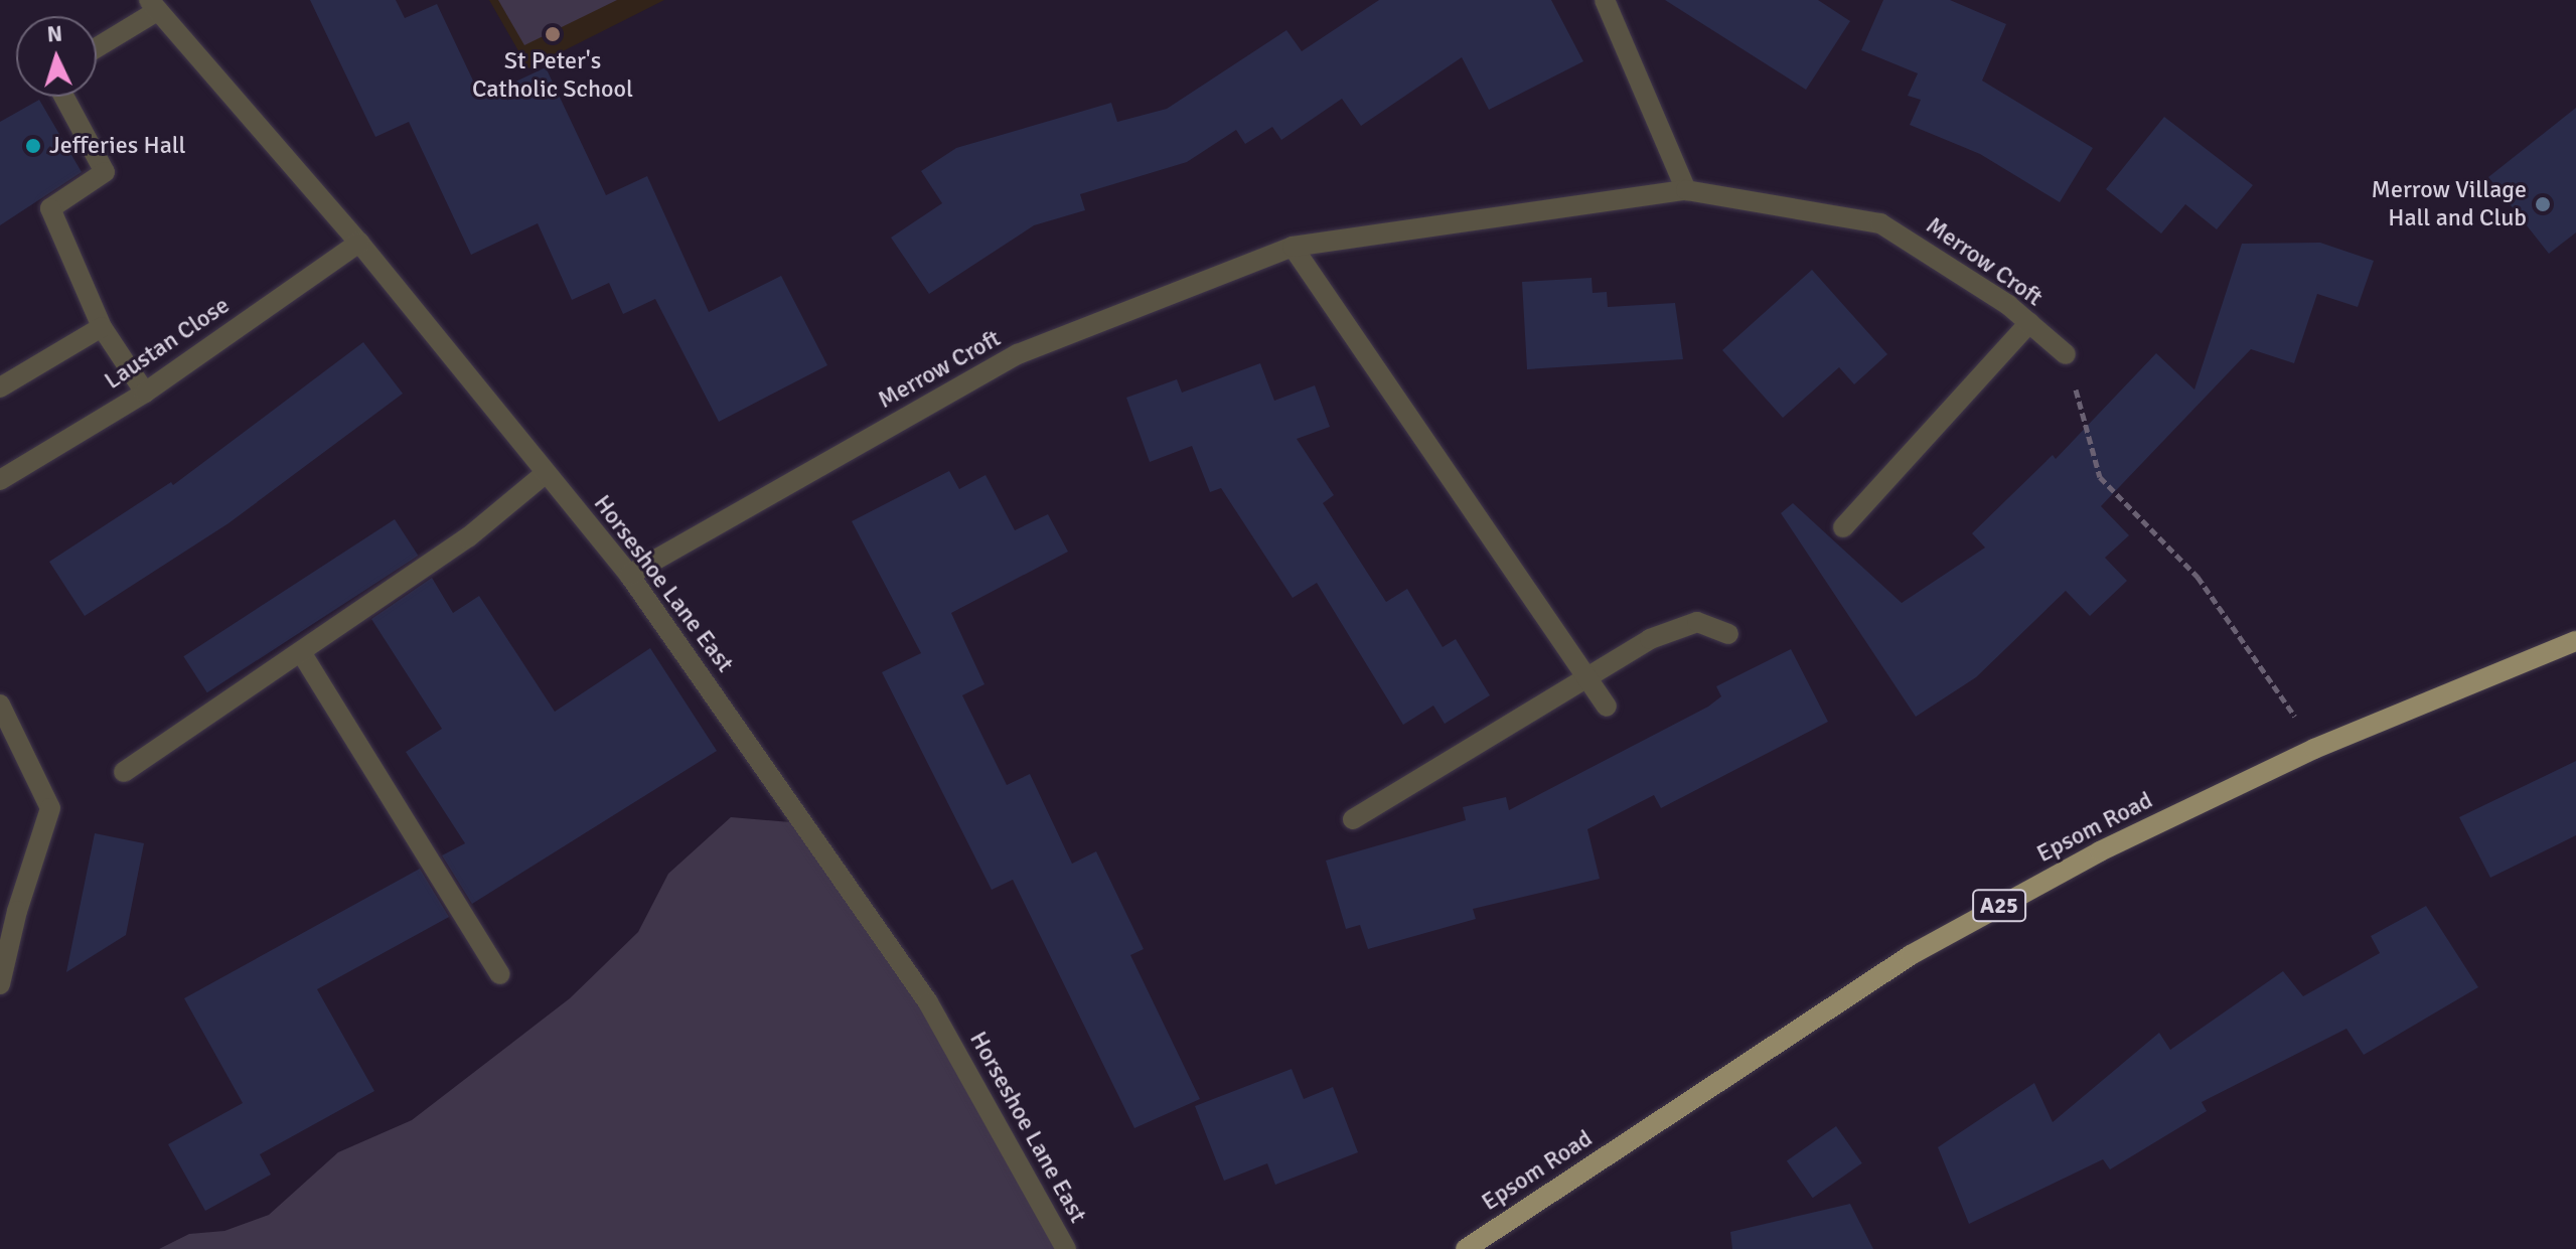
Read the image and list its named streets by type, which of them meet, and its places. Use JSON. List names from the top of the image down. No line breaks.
{"streets":{"main road":["Epsom Road","A25"],"street":["Merrow Croft","Laustan Close","Horseshoe Lane East"]},"crossings":[["Merrow Croft","Horseshoe Lane East"],["Laustan Close","Horseshoe Lane East"]],"places":["St Peter's Catholic School","Jefferies Hall","Merrow Village Hall and Club"],"north":"top"}
